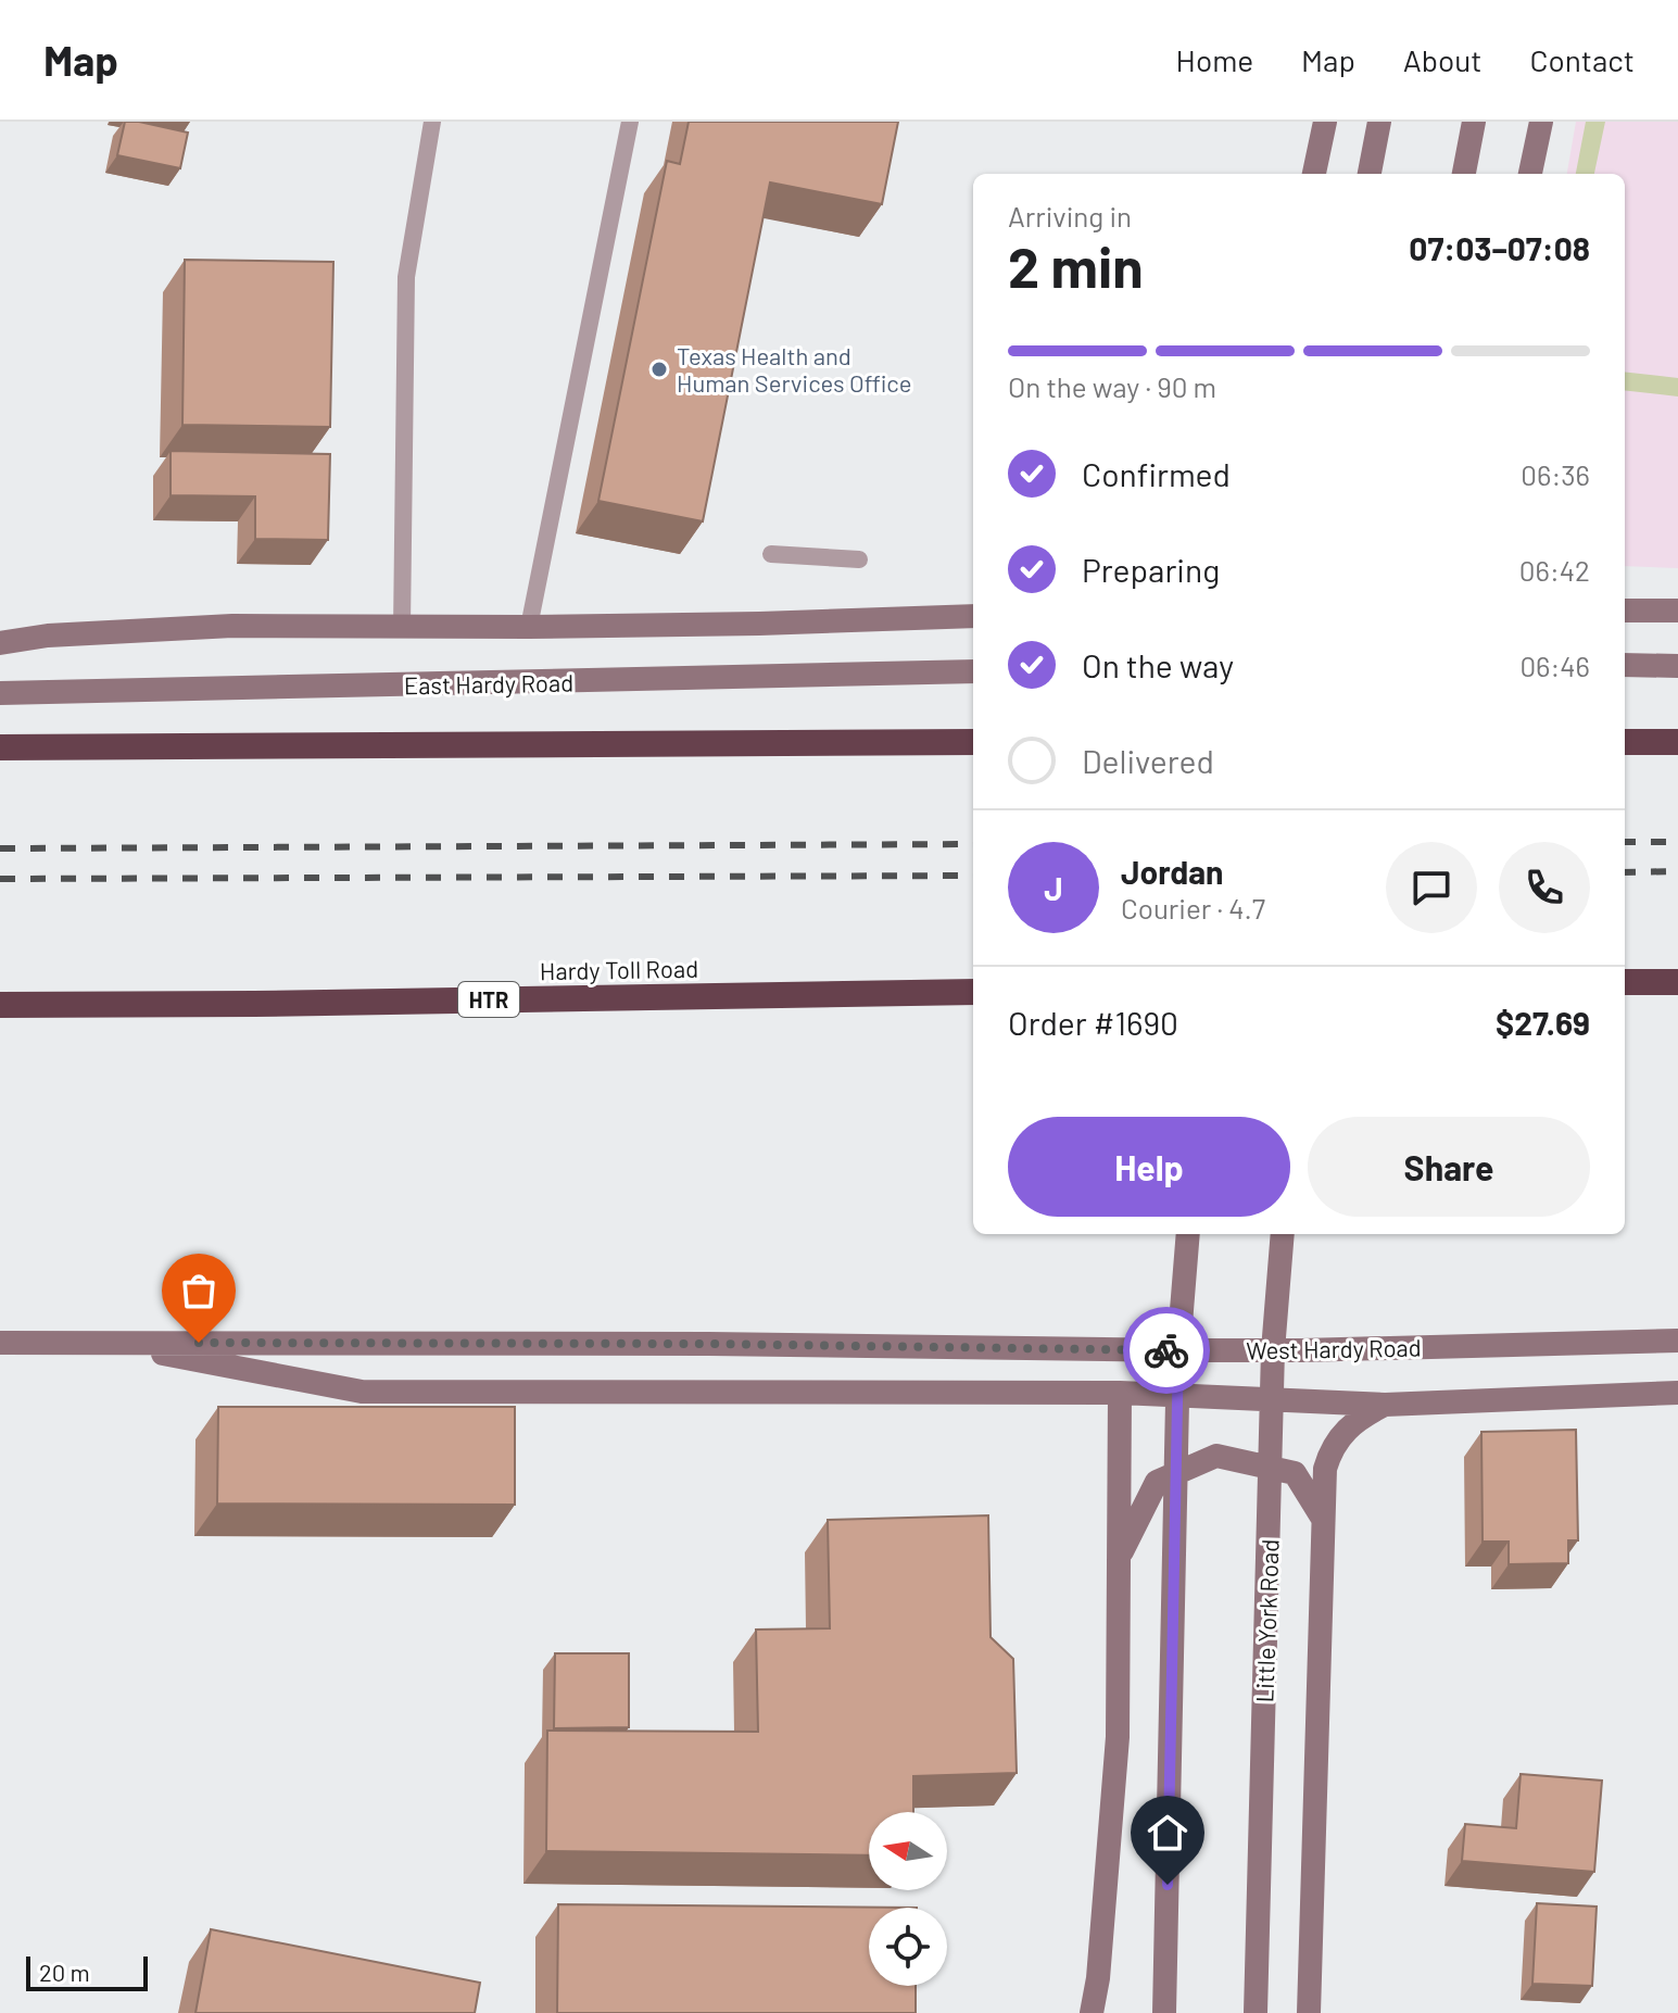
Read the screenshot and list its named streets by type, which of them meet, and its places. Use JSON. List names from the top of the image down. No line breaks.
{"streets":{"highway":["Hardy Toll Road","HTR"],"main road":["East Hardy Road","West Hardy Road","Little York Road"]},"crossings":[["West Hardy Road","Little York Road"]],"places":["Texas Health and Human Services Office"],"scale_bar":"20 m","north":"left","page":{"header":"Map","nav":["Home","Map","About","Contact"],"heading":["2 min","Arriving in","07:03–07:08"],"panel":["Jordan","Courier · 4.7","Order #1690","$27.69"],"bar":"On the way · 90 m","list":[["Confirmed","06:36"],["Preparing","06:42"],["On the way","06:46"],"Delivered"],"round":"J","buttons":["Help","Share"],"scale":"20 m"}}
